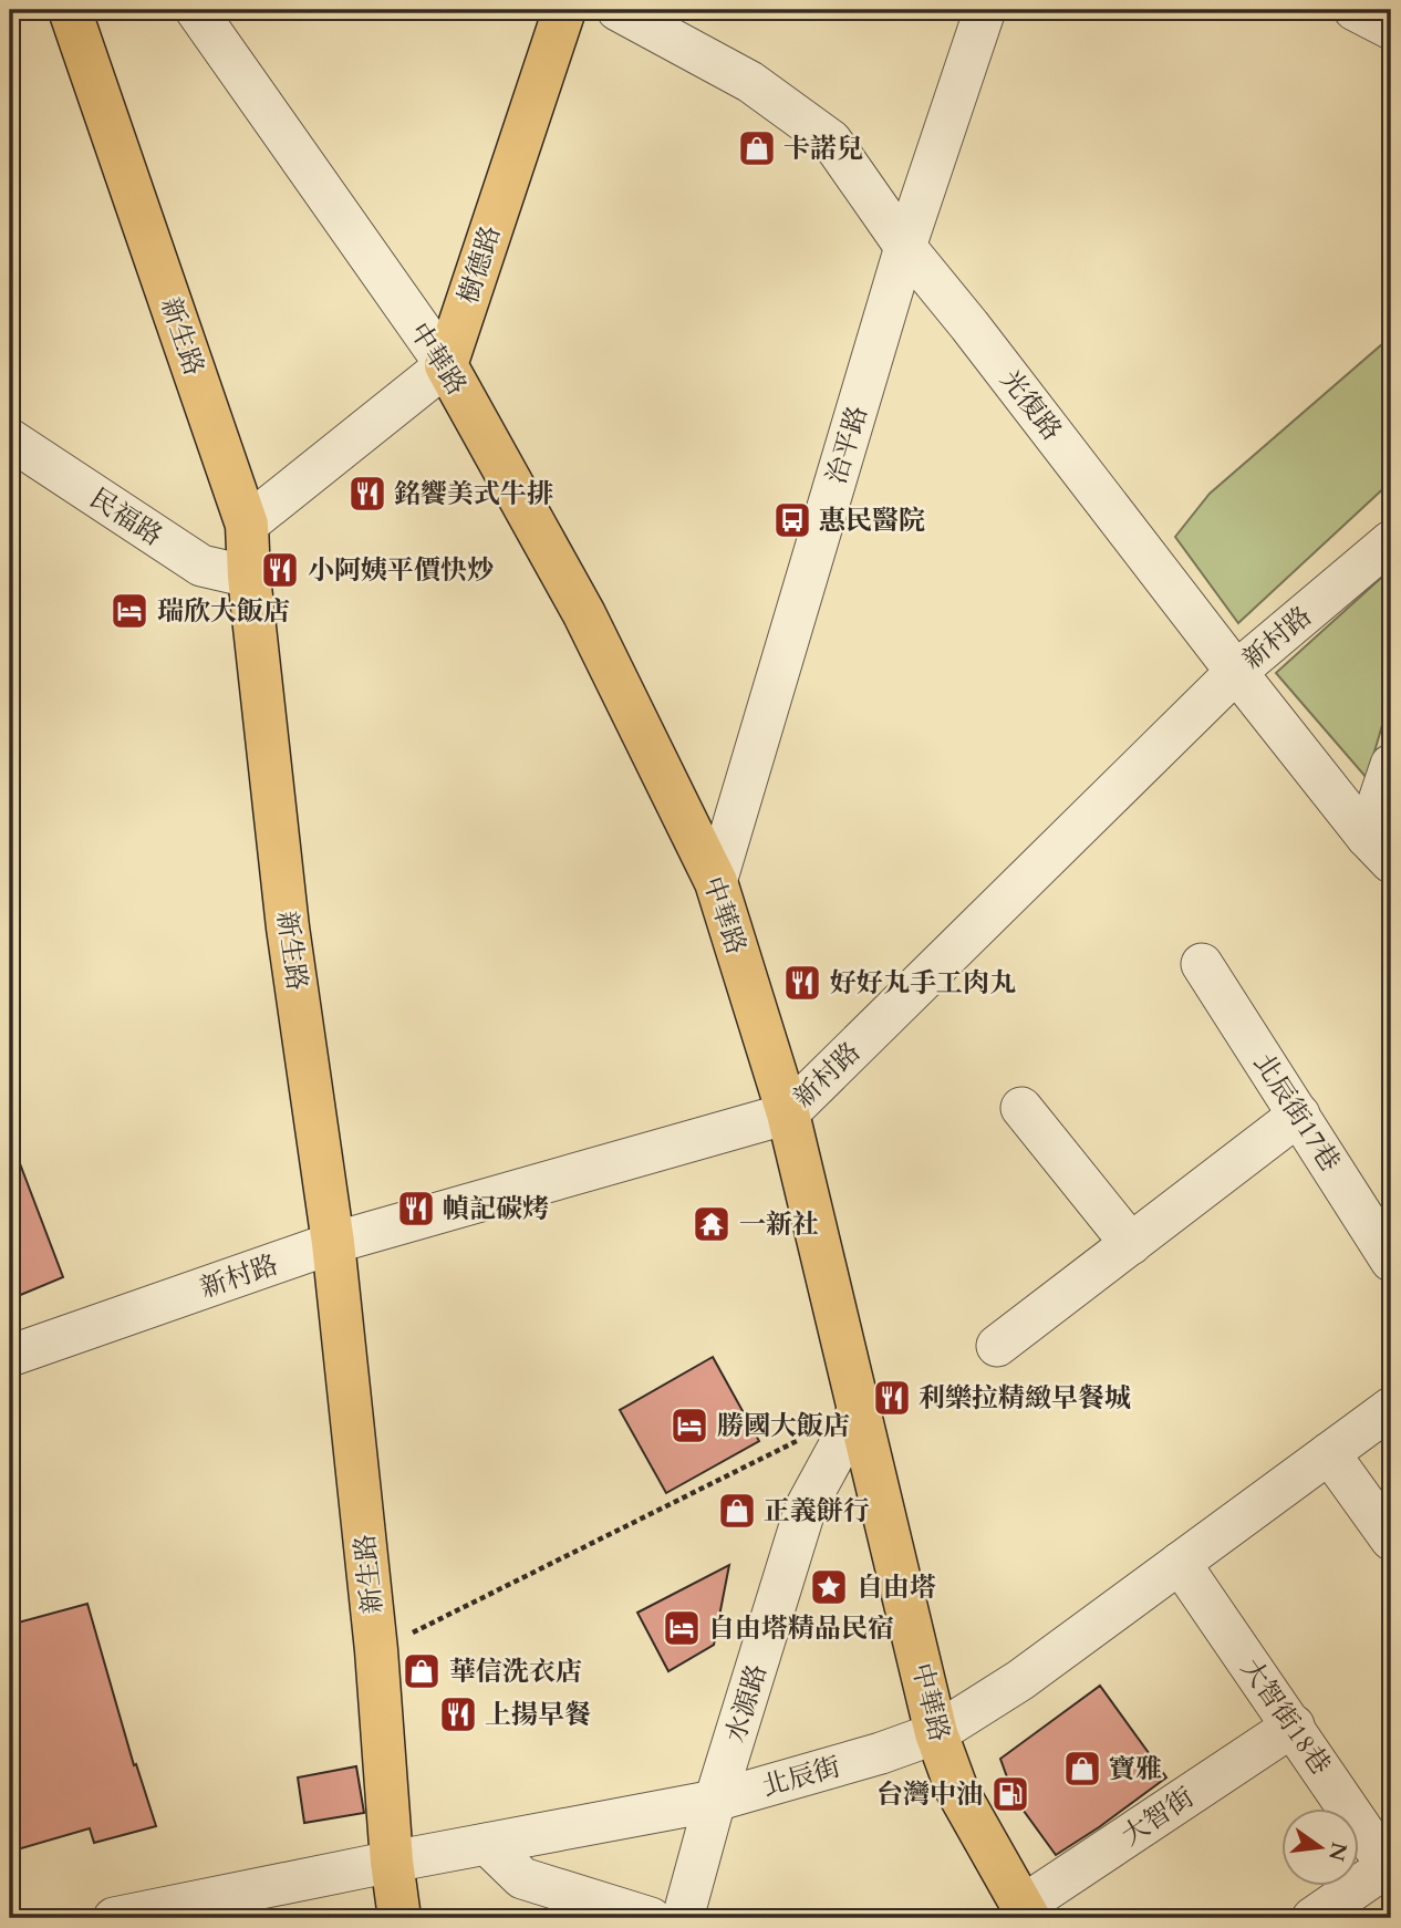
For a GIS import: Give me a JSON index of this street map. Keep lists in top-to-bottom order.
{
  "streets": {
    "main road": ["樹德路", "新生路", "中華路"],
    "street": [
      "光復路",
      "治平路",
      "民福路",
      "新村路",
      "北辰街17巷",
      "水源路",
      "大智街18巷",
      "北辰街",
      "大智街"
    ]
  },
  "crossings": [
    ["樹德路", "中華路"],
    ["新生路", "民福路"],
    ["新生路", "新村路"],
    ["新生路", "北辰街"],
    ["中華路", "治平路"],
    ["中華路", "新村路"],
    ["中華路", "水源路"],
    ["中華路", "北辰街"],
    ["中華路", "大智街"],
    ["光復路", "治平路"],
    ["光復路", "新村路"],
    ["水源路", "北辰街"],
    ["大智街18巷", "北辰街"],
    ["大智街18巷", "大智街"]
  ],
  "places": {
    "shop": [
      "卡諾兒",
      "正義餅行",
      "華信洗衣店",
      "寶雅"
    ],
    "restaurant": [
      "銘饗美式牛排",
      "小阿姨平價快炒",
      "好好丸手工肉丸",
      "幀記碳烤",
      "利樂拉精緻早餐城",
      "上揚早餐"
    ],
    "bus stop": ["惠民醫院"],
    "hotel": ["瑞欣大飯店", "勝國大飯店", "自由塔精品民宿"],
    "temple": ["一新社"],
    "place": ["自由塔"],
    "fuel station": ["台灣中油"]
  },
  "north": "right"
}
